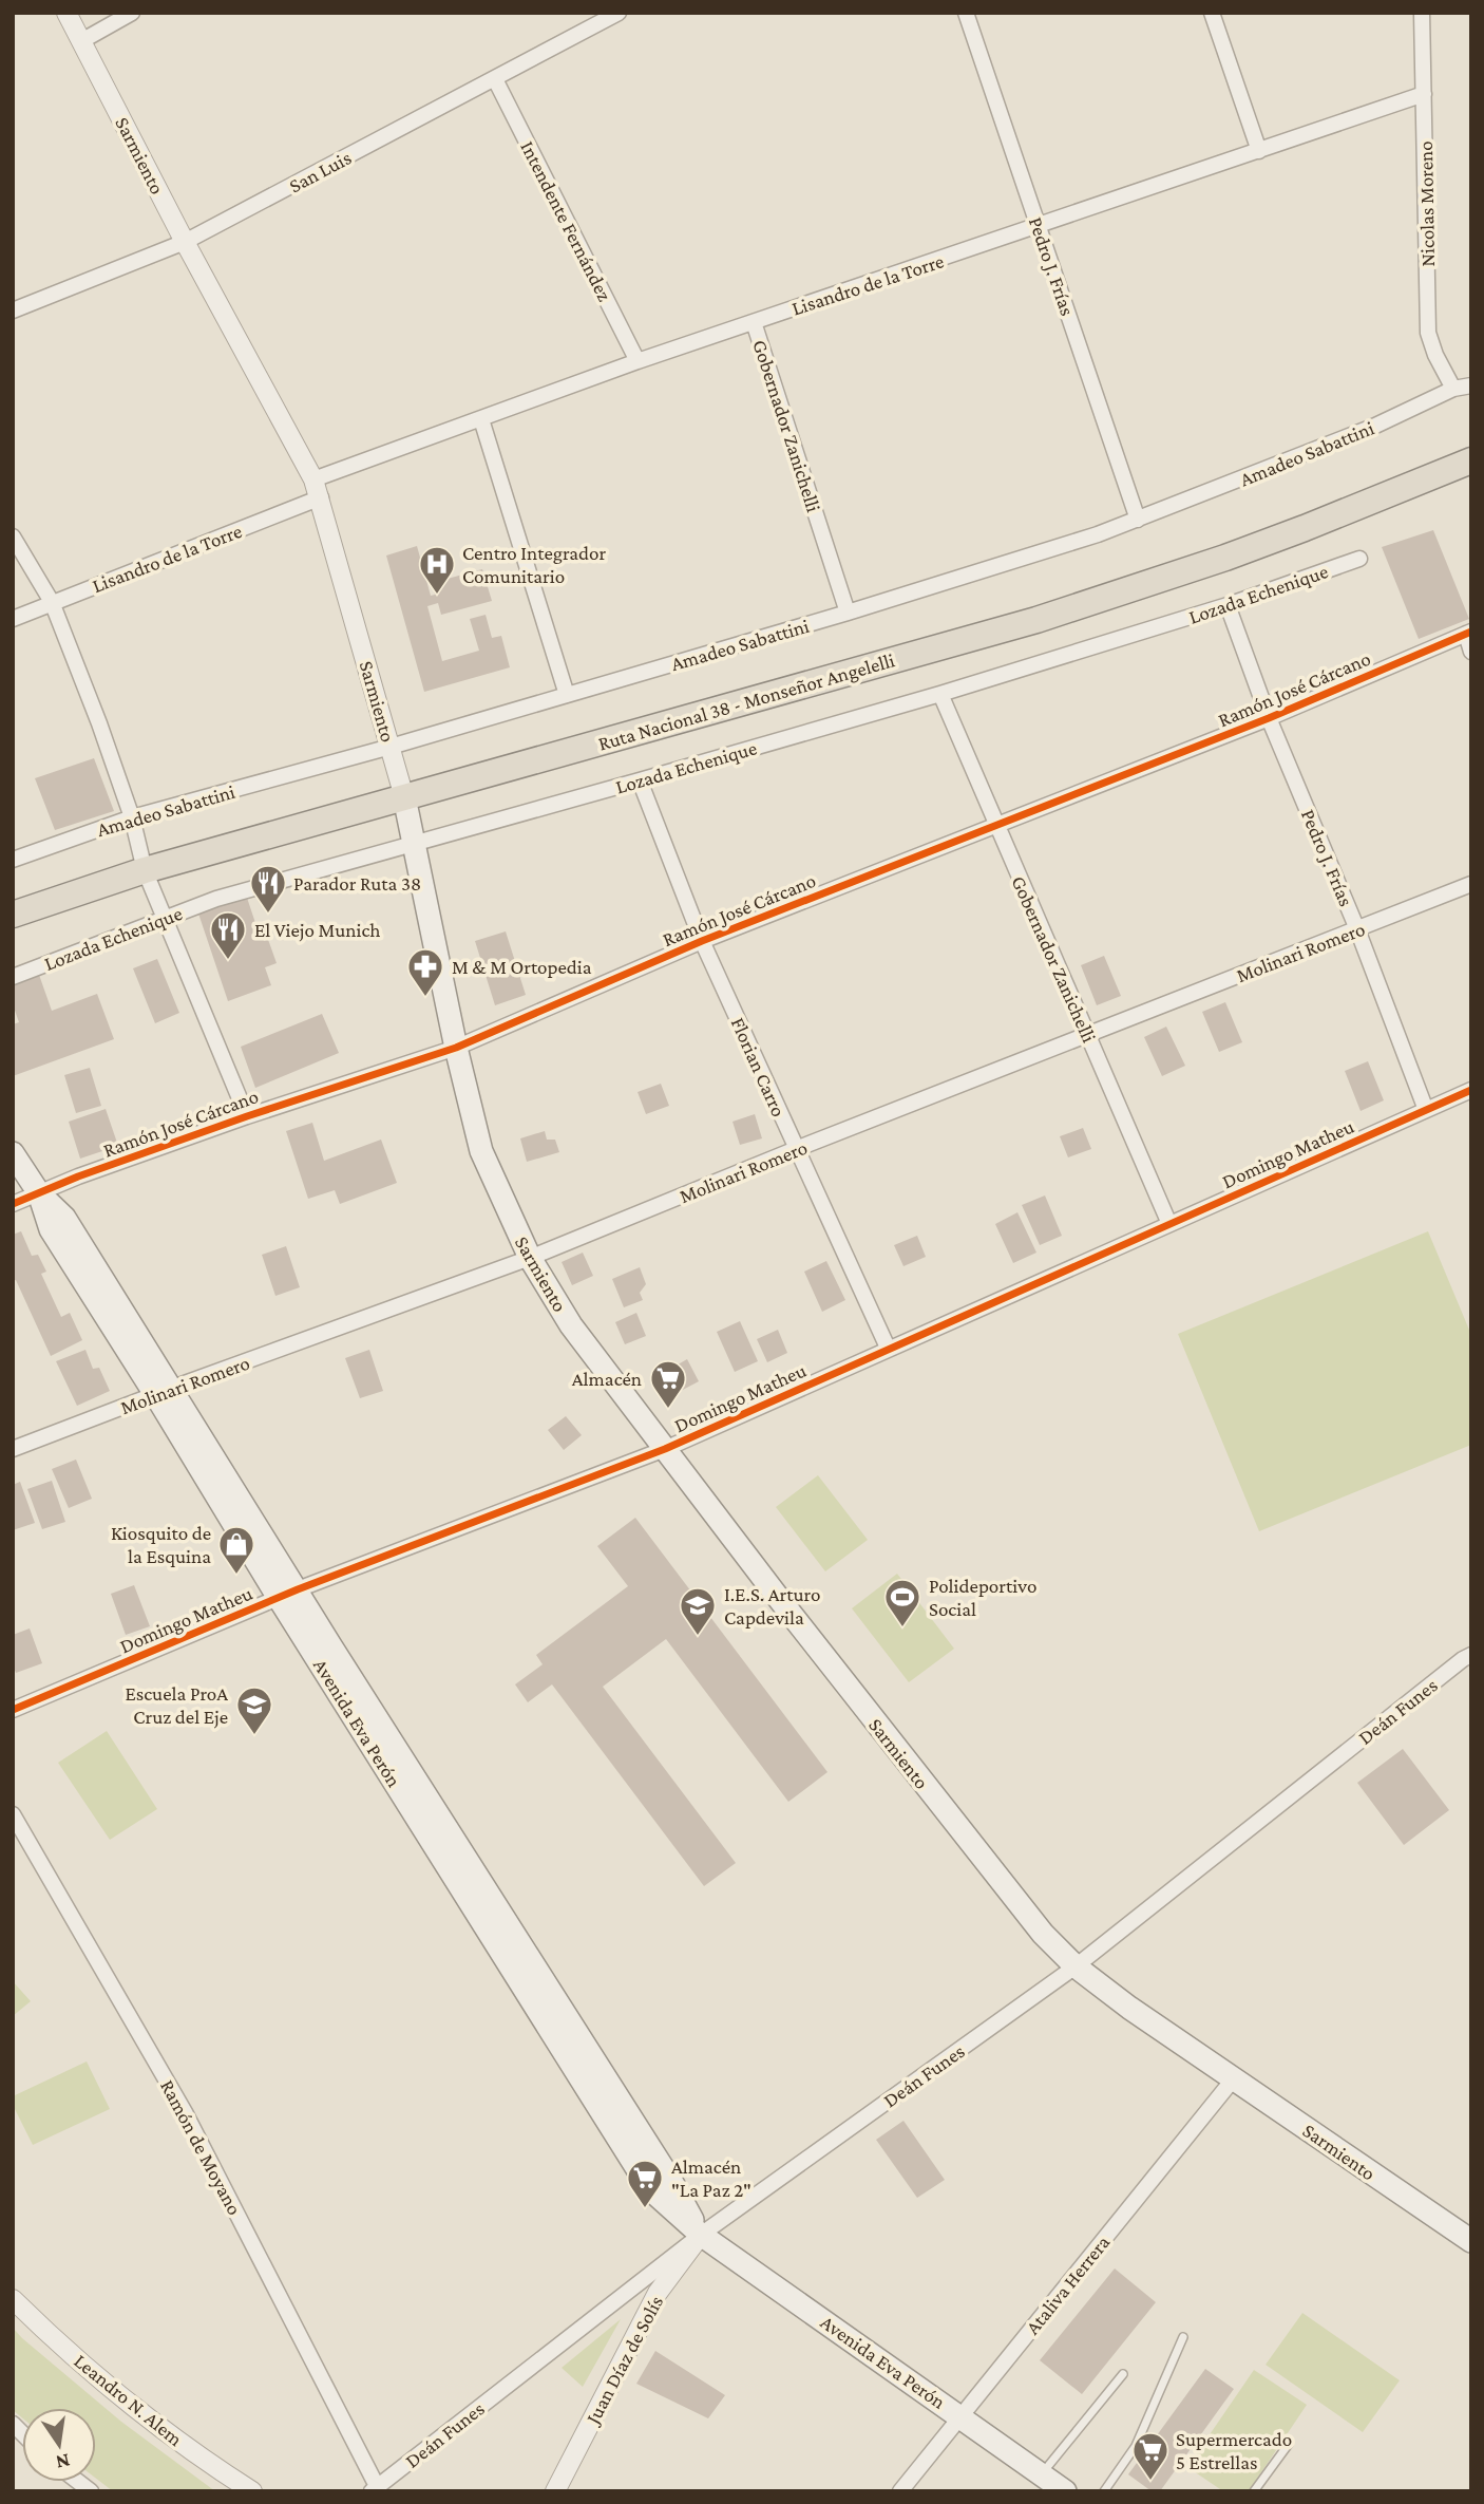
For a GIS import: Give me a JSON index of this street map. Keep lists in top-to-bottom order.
{
  "streets": {
    "highway": ["Ruta Nacional 38 - Monseñor Angelelli"],
    "main road": ["Sarmiento", "Avenida Eva Perón"],
    "street": [
      "San Luis",
      "Nicolas Moreno",
      "Intendente Fernández",
      "Pedro J. Frías",
      "Lisandro de la Torre",
      "Gobernador Zanichelli",
      "Amadeo Sabattini",
      "Lozada Echenique",
      "Ramón José Cárcano",
      "Molinari Romero",
      "Florian Carro",
      "Domingo Matheu",
      "Deán Funes",
      "Ramón de Moyano",
      "Ataliva Herrera",
      "Juan Díaz de Solís",
      "Leandro N. Alem"
    ]
  },
  "crossings": [
    ["Sarmiento", "San Luis"],
    ["Sarmiento", "Lisandro de la Torre"],
    ["Sarmiento", "Amadeo Sabattini"],
    ["Sarmiento", "Lozada Echenique"],
    ["Sarmiento", "Ramón José Cárcano"],
    ["Sarmiento", "Ruta Nacional 38 - Monseñor Angelelli"],
    ["Sarmiento", "Molinari Romero"],
    ["Sarmiento", "Domingo Matheu"],
    ["Sarmiento", "Deán Funes"],
    ["Sarmiento", "Ataliva Herrera"],
    ["San Luis", "Intendente Fernández"],
    ["Nicolas Moreno", "Lisandro de la Torre"],
    ["Nicolas Moreno", "Amadeo Sabattini"],
    ["Intendente Fernández", "Lisandro de la Torre"],
    ["Pedro J. Frías", "Lisandro de la Torre"],
    ["Pedro J. Frías", "Amadeo Sabattini"],
    ["Pedro J. Frías", "Lozada Echenique"],
    ["Pedro J. Frías", "Ramón José Cárcano"],
    ["Pedro J. Frías", "Molinari Romero"],
    ["Pedro J. Frías", "Domingo Matheu"],
    ["Lisandro de la Torre", "Gobernador Zanichelli"],
    ["Gobernador Zanichelli", "Amadeo Sabattini"],
    ["Gobernador Zanichelli", "Lozada Echenique"],
    ["Gobernador Zanichelli", "Ramón José Cárcano"],
    ["Gobernador Zanichelli", "Molinari Romero"],
    ["Gobernador Zanichelli", "Domingo Matheu"],
    ["Lozada Echenique", "Florian Carro"],
    ["Ramón José Cárcano", "Florian Carro"],
    ["Ramón José Cárcano", "Avenida Eva Perón"],
    ["Molinari Romero", "Florian Carro"],
    ["Molinari Romero", "Avenida Eva Perón"],
    ["Florian Carro", "Domingo Matheu"],
    ["Domingo Matheu", "Avenida Eva Perón"],
    ["Deán Funes", "Avenida Eva Perón"],
    ["Deán Funes", "Ramón de Moyano"],
    ["Deán Funes", "Juan Díaz de Solís"],
    ["Avenida Eva Perón", "Ataliva Herrera"],
    ["Avenida Eva Perón", "Juan Díaz de Solís"]
  ],
  "places": {
    "hospital": ["Centro Integrador Comunitario"],
    "restaurant": ["Parador Ruta 38", "El Viejo Munich"],
    "pharmacy": ["M & M Ortopedia"],
    "supermarket": ["Almacén", "Almacén \"La Paz 2\"", "Supermercado 5 Estrellas"],
    "shop": ["Kiosquito de la Esquina"],
    "sports": ["Polideportivo Social"],
    "school or university": ["I.E.S. Arturo Capdevila", "Escuela ProA Cruz del Eje"]
  },
  "north": "bottom"
}
